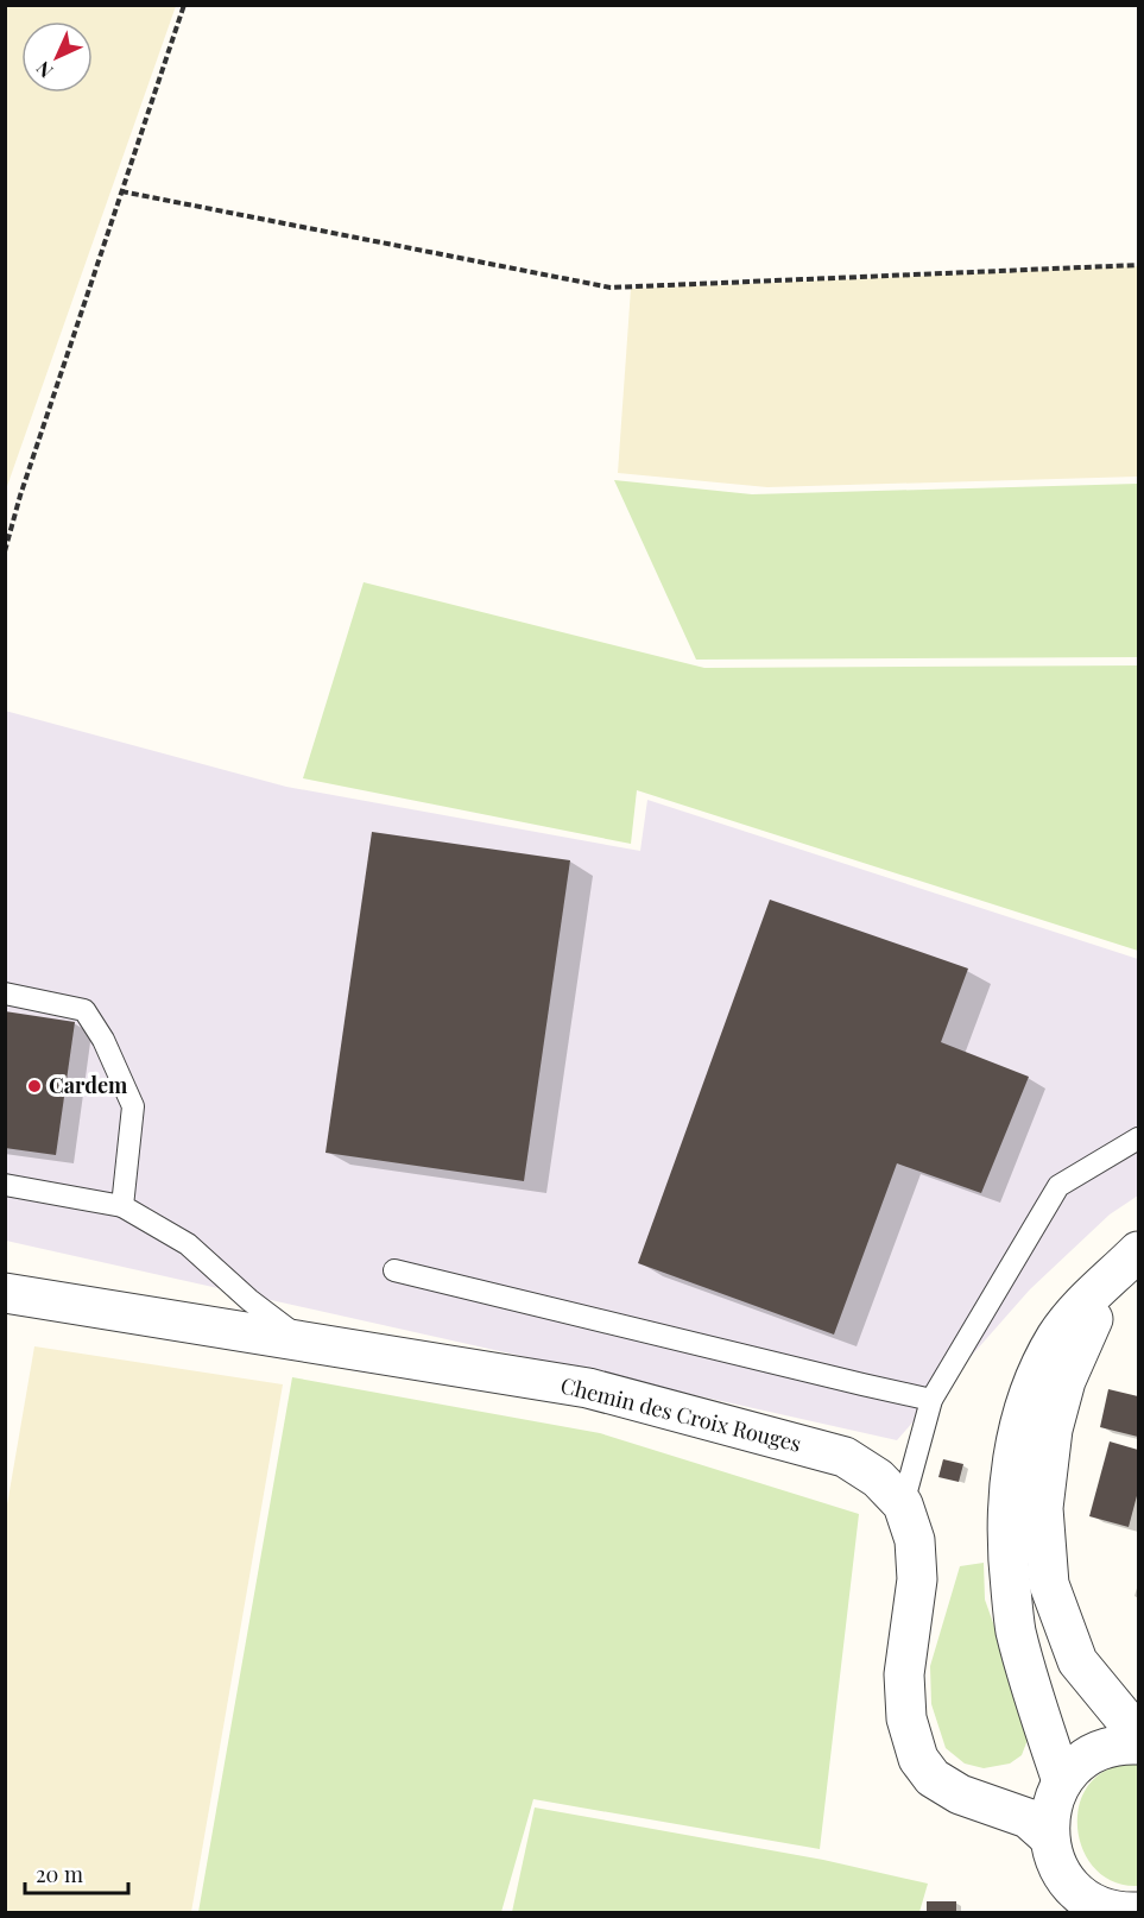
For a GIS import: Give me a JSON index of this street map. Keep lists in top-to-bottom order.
{
  "streets": {
    "street": ["Chemin des Croix Rouges"]
  },
  "places": ["Cardem"],
  "scale_bar": "20 m",
  "north": "bottom left"
}
